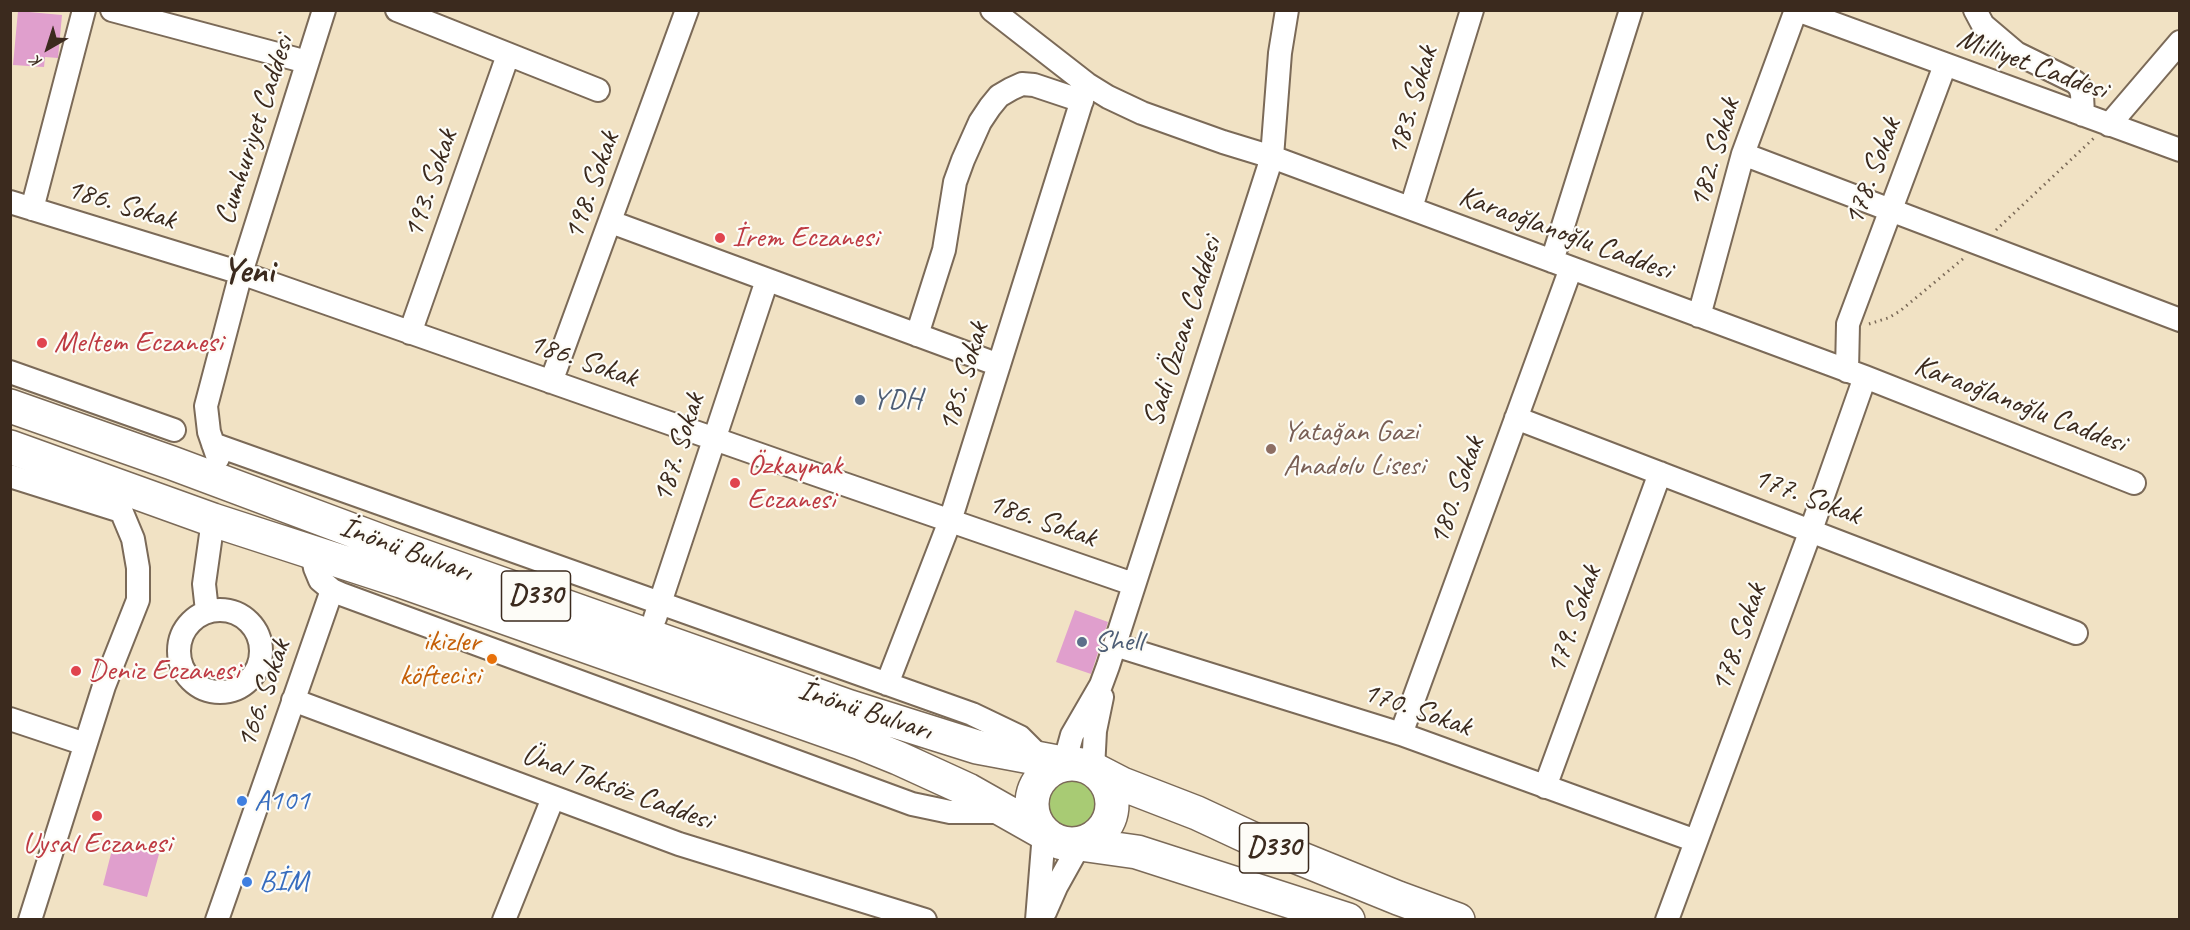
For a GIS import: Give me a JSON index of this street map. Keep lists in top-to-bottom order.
{
  "streets": {
    "highway": ["İnönü Bulvarı", "D330"],
    "street": [
      "Milliyet Caddesi",
      "183. Sokak",
      "Cumhuriyet Caddesi",
      "182. Sokak",
      "178. Sokak",
      "193. Sokak",
      "198. Sokak",
      "186. Sokak",
      "Karaoğlanoğlu Caddesi",
      "Sadi Özcan Caddesi",
      "185. Sokak",
      "187. Sokak",
      "180. Sokak",
      "177. Sokak",
      "179. Sokak",
      "166. Sokak",
      "170. Sokak",
      "Ünal Toksöz Caddesi"
    ]
  },
  "crossings": [
    ["Milliyet Caddesi", "182. Sokak"],
    ["Milliyet Caddesi", "178. Sokak"],
    ["183. Sokak", "Karaoğlanoğlu Caddesi"],
    ["Cumhuriyet Caddesi", "186. Sokak"],
    ["Cumhuriyet Caddesi", "İnönü Bulvarı"],
    ["182. Sokak", "Karaoğlanoğlu Caddesi"],
    ["178. Sokak", "Karaoğlanoğlu Caddesi"],
    ["178. Sokak", "177. Sokak"],
    ["178. Sokak", "170. Sokak"],
    ["193. Sokak", "186. Sokak"],
    ["198. Sokak", "186. Sokak"],
    ["186. Sokak", "Sadi Özcan Caddesi"],
    ["186. Sokak", "185. Sokak"],
    ["186. Sokak", "187. Sokak"],
    ["Karaoğlanoğlu Caddesi", "Sadi Özcan Caddesi"],
    ["Karaoğlanoğlu Caddesi", "185. Sokak"],
    ["Karaoğlanoğlu Caddesi", "180. Sokak"],
    ["Sadi Özcan Caddesi", "İnönü Bulvarı"],
    ["Sadi Özcan Caddesi", "D330"],
    ["Sadi Özcan Caddesi", "170. Sokak"],
    ["185. Sokak", "İnönü Bulvarı"],
    ["187. Sokak", "İnönü Bulvarı"],
    ["180. Sokak", "177. Sokak"],
    ["180. Sokak", "170. Sokak"],
    ["177. Sokak", "179. Sokak"],
    ["İnönü Bulvarı", "D330"],
    ["İnönü Bulvarı", "166. Sokak"],
    ["179. Sokak", "170. Sokak"],
    ["166. Sokak", "Ünal Toksöz Caddesi"]
  ],
  "districts": ["Yeni"],
  "places": [
    "İrem Eczanesi",
    "Meltem Eczanesi",
    "YDH",
    "Yatağan Gazi Anadolu Lisesi",
    "Özkaynak Eczanesi",
    "Shell",
    "ikizler köftecisi",
    "Deniz Eczanesi",
    "A101",
    "Uysal Eczanesi",
    "BİM"
  ],
  "north": "bottom left"
}
